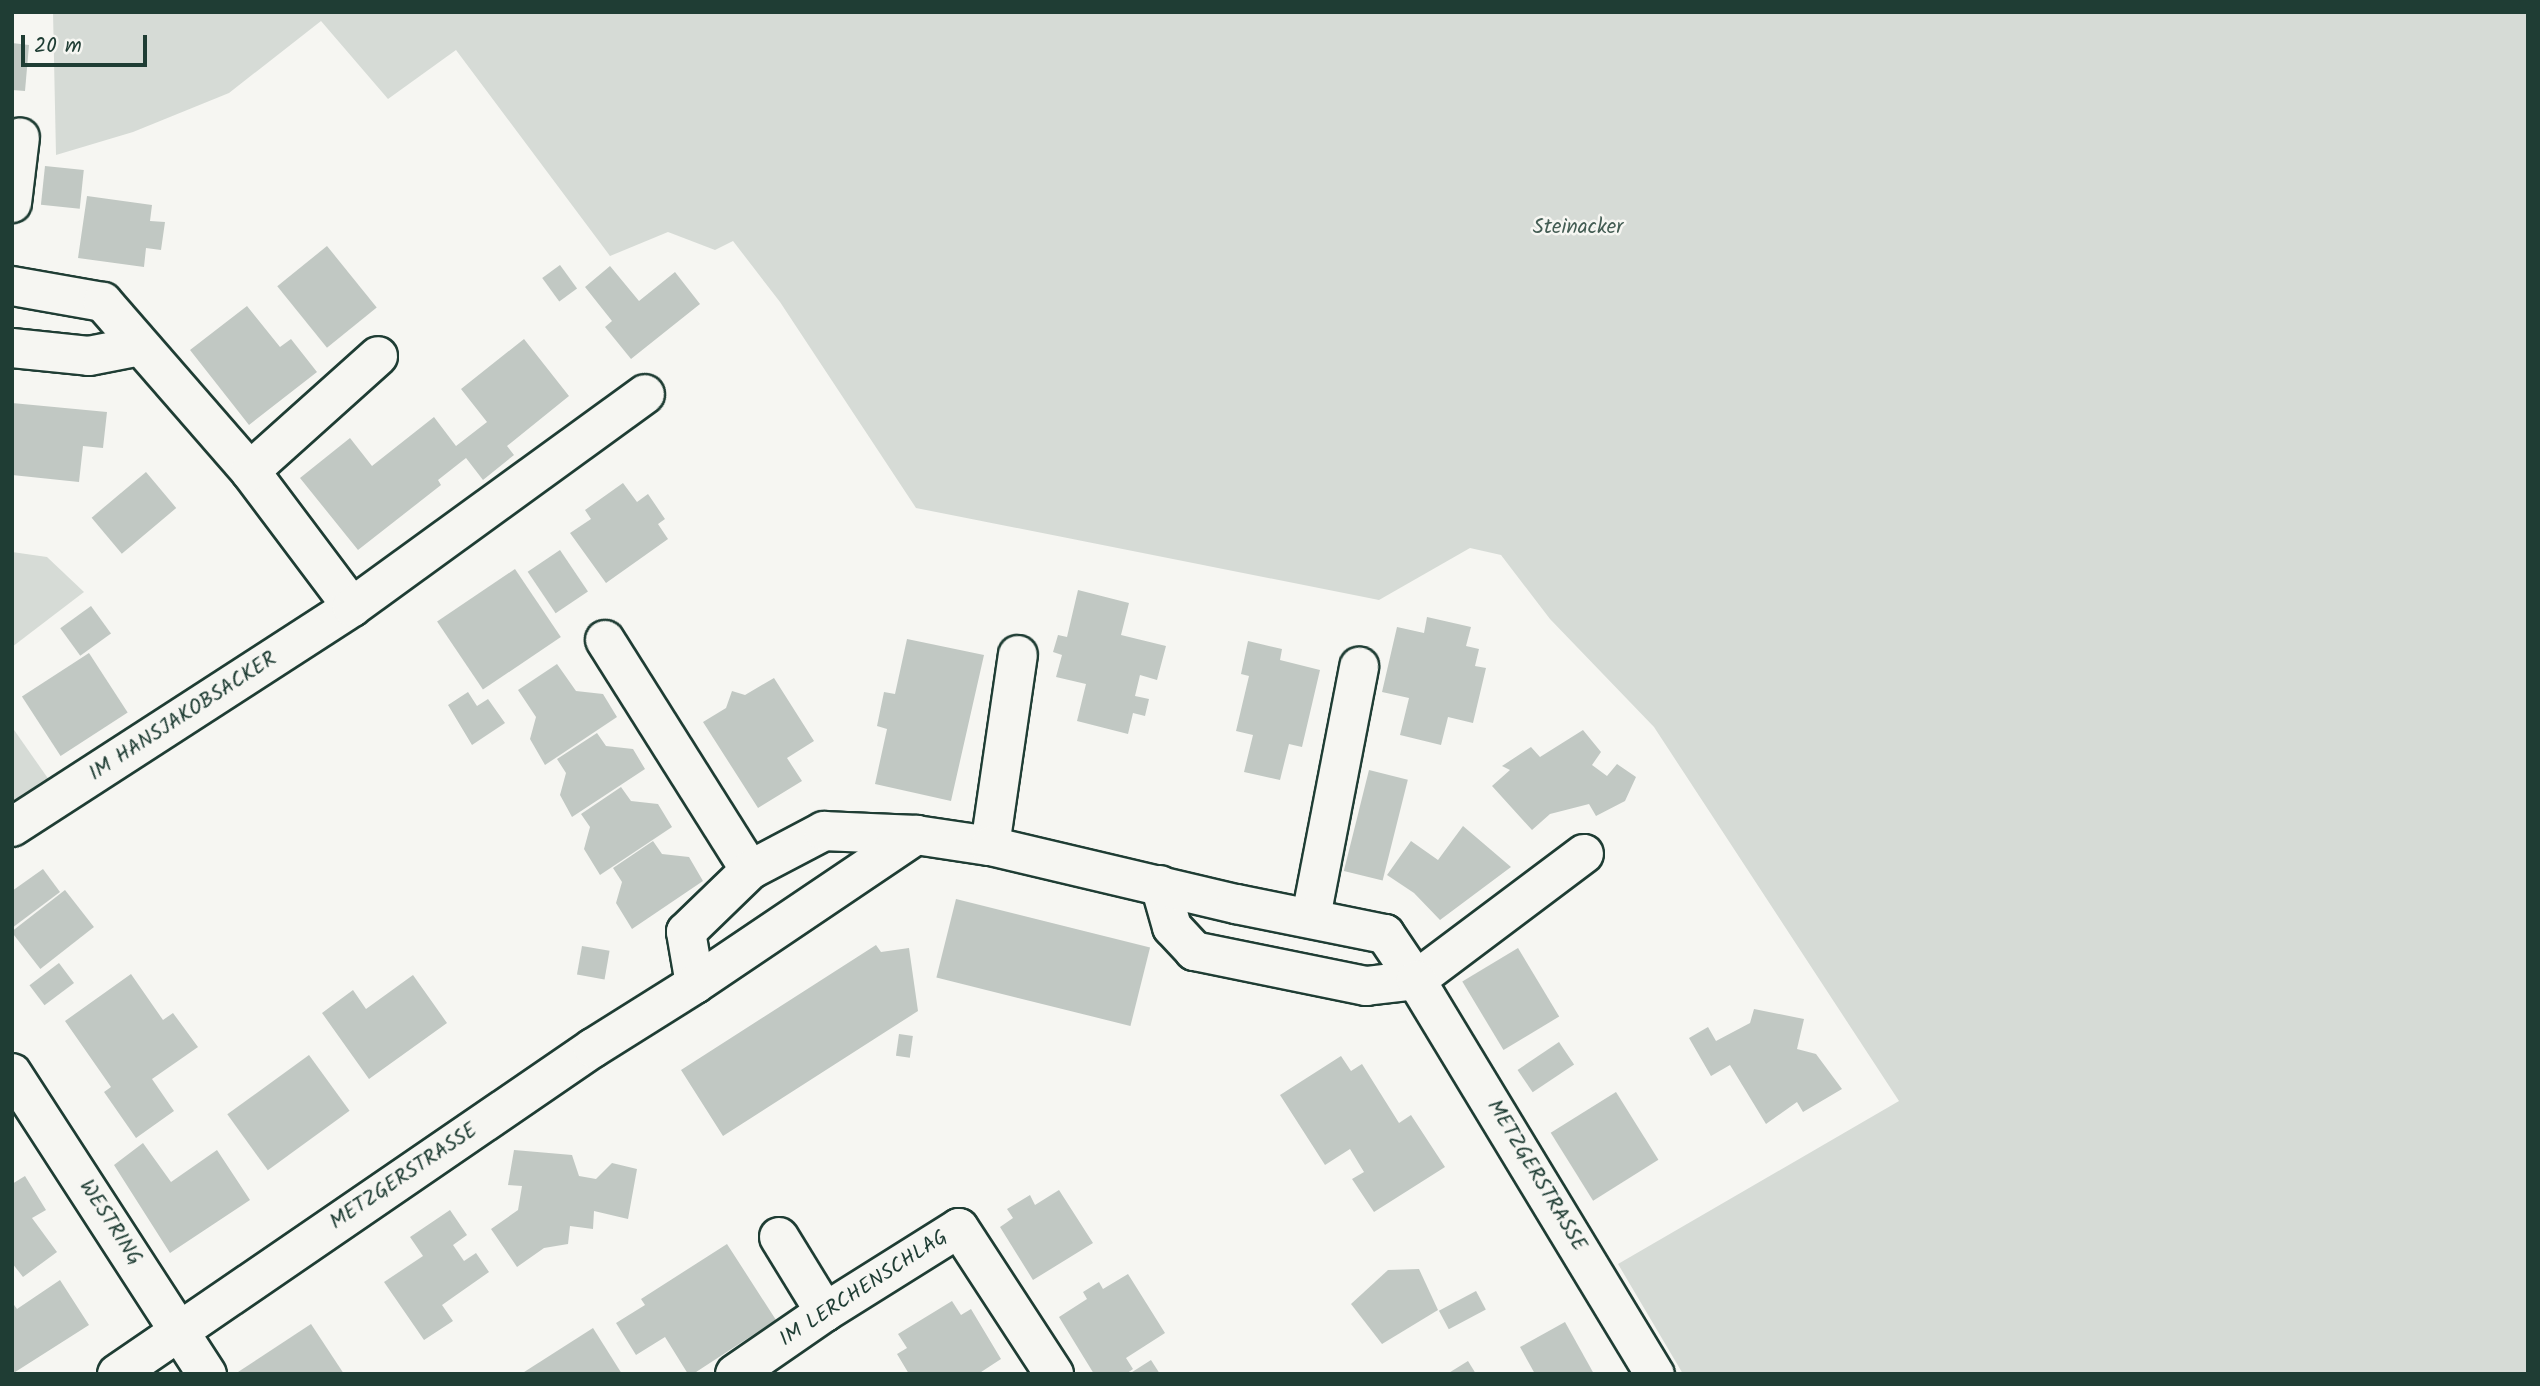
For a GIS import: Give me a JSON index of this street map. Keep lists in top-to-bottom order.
{
  "streets": {
    "street": [
      "IM HANSJAKOBSACKER",
      "METZGERSTRASSE",
      "WESTRING",
      "IM LERCHENSCHLAG"
    ]
  },
  "crossings": [
    ["METZGERSTRASSE", "WESTRING"]
  ],
  "parks": ["Steinacker"],
  "scale_bar": "20 m"
}
